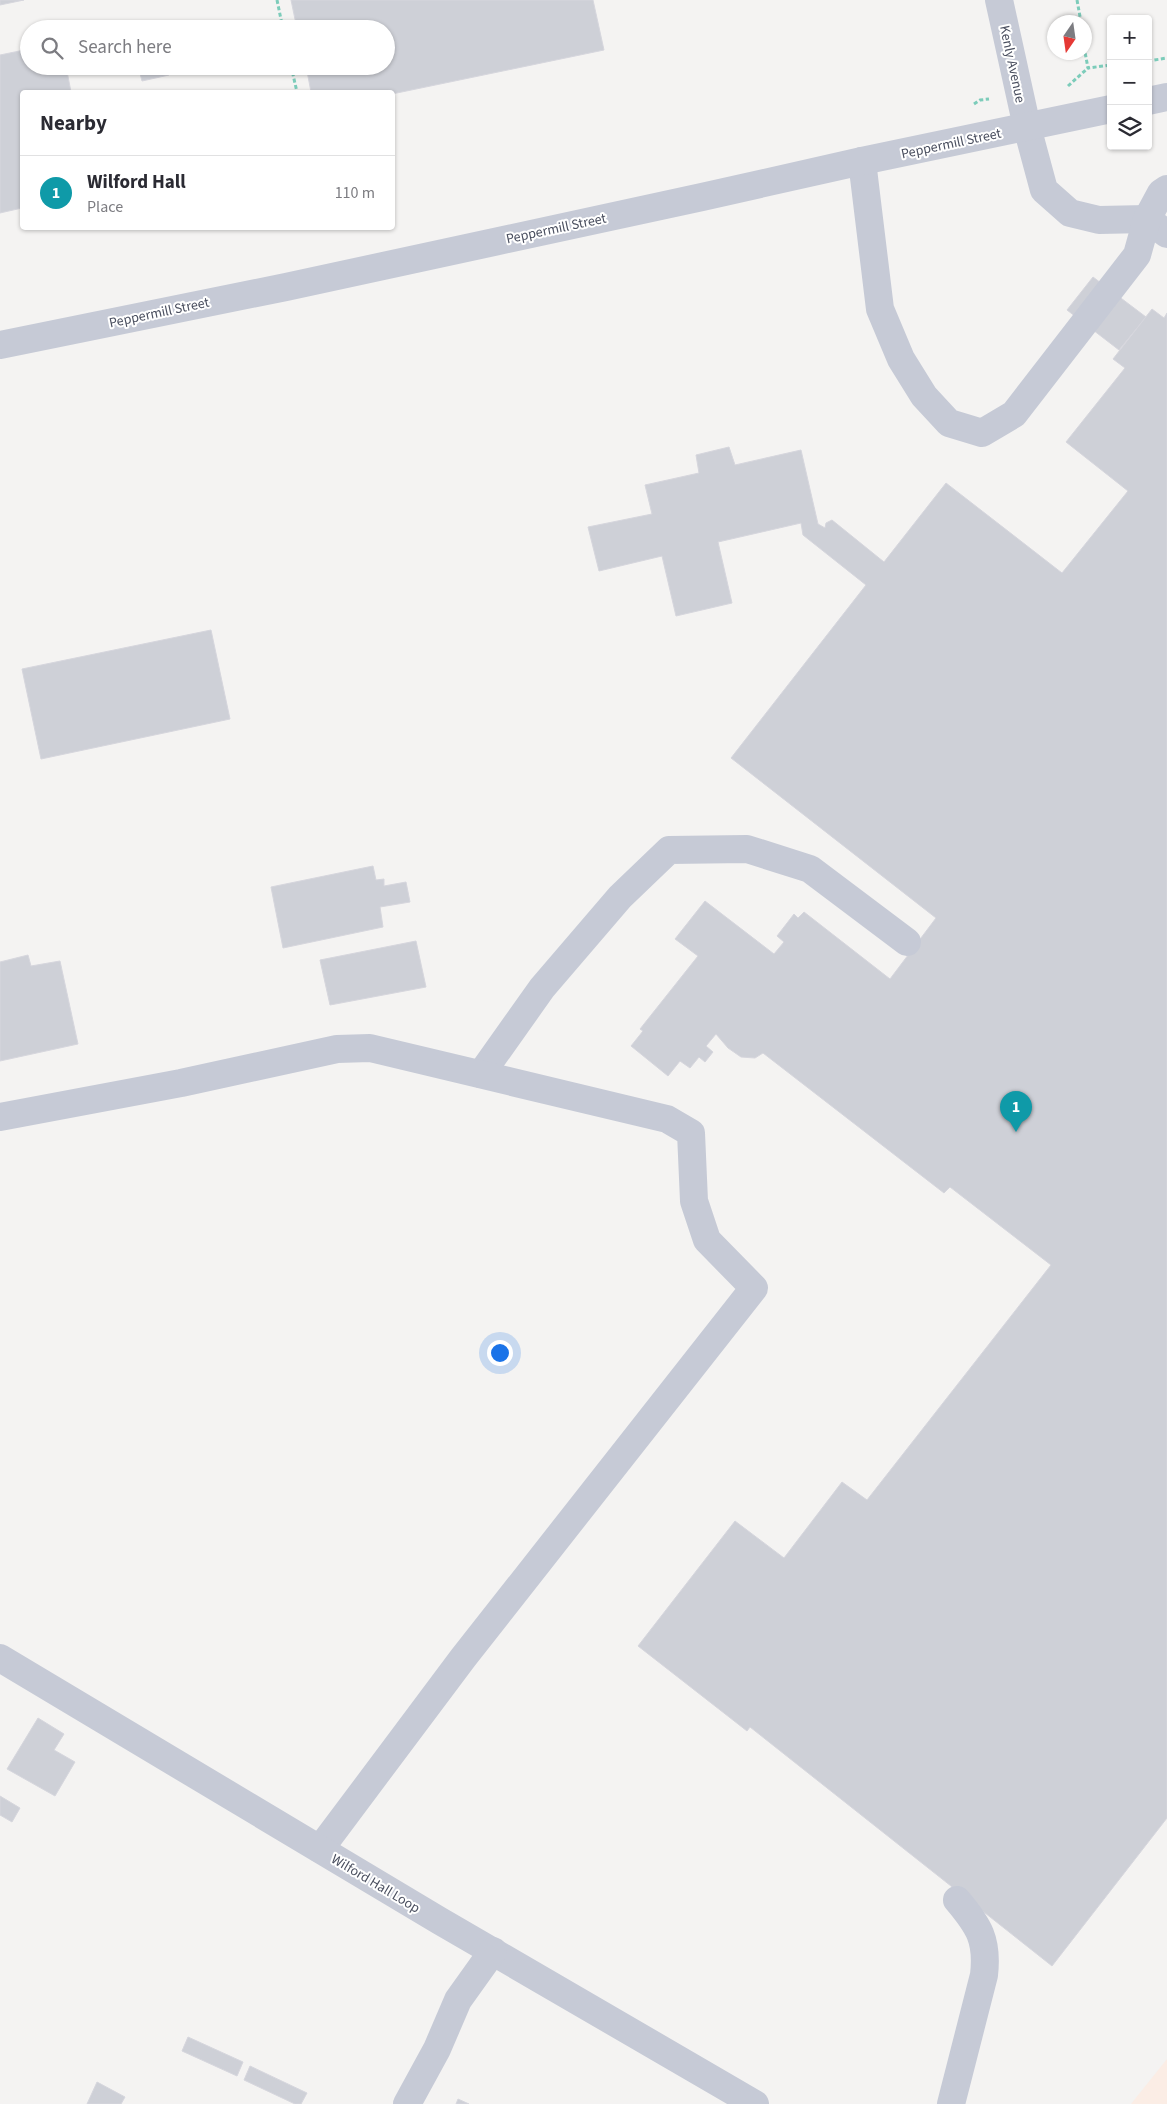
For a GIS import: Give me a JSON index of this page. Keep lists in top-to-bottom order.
{
  "streets": {
    "street": ["Kenly Avenue", "Peppermill Street", "Wilford Hall Loop"]
  },
  "crossings": [
    ["Kenly Avenue", "Peppermill Street"]
  ],
  "north": "bottom",
  "page": {
    "map_buttons": ["+", "−"],
    "search": "Search here",
    "heading": "Nearby",
    "list": [
      {
        "mark": "1",
        "name": "Wilford Hall",
        "note": "Place",
        "value": "110 m"
      }
    ],
    "pins": "1"
  }
}
